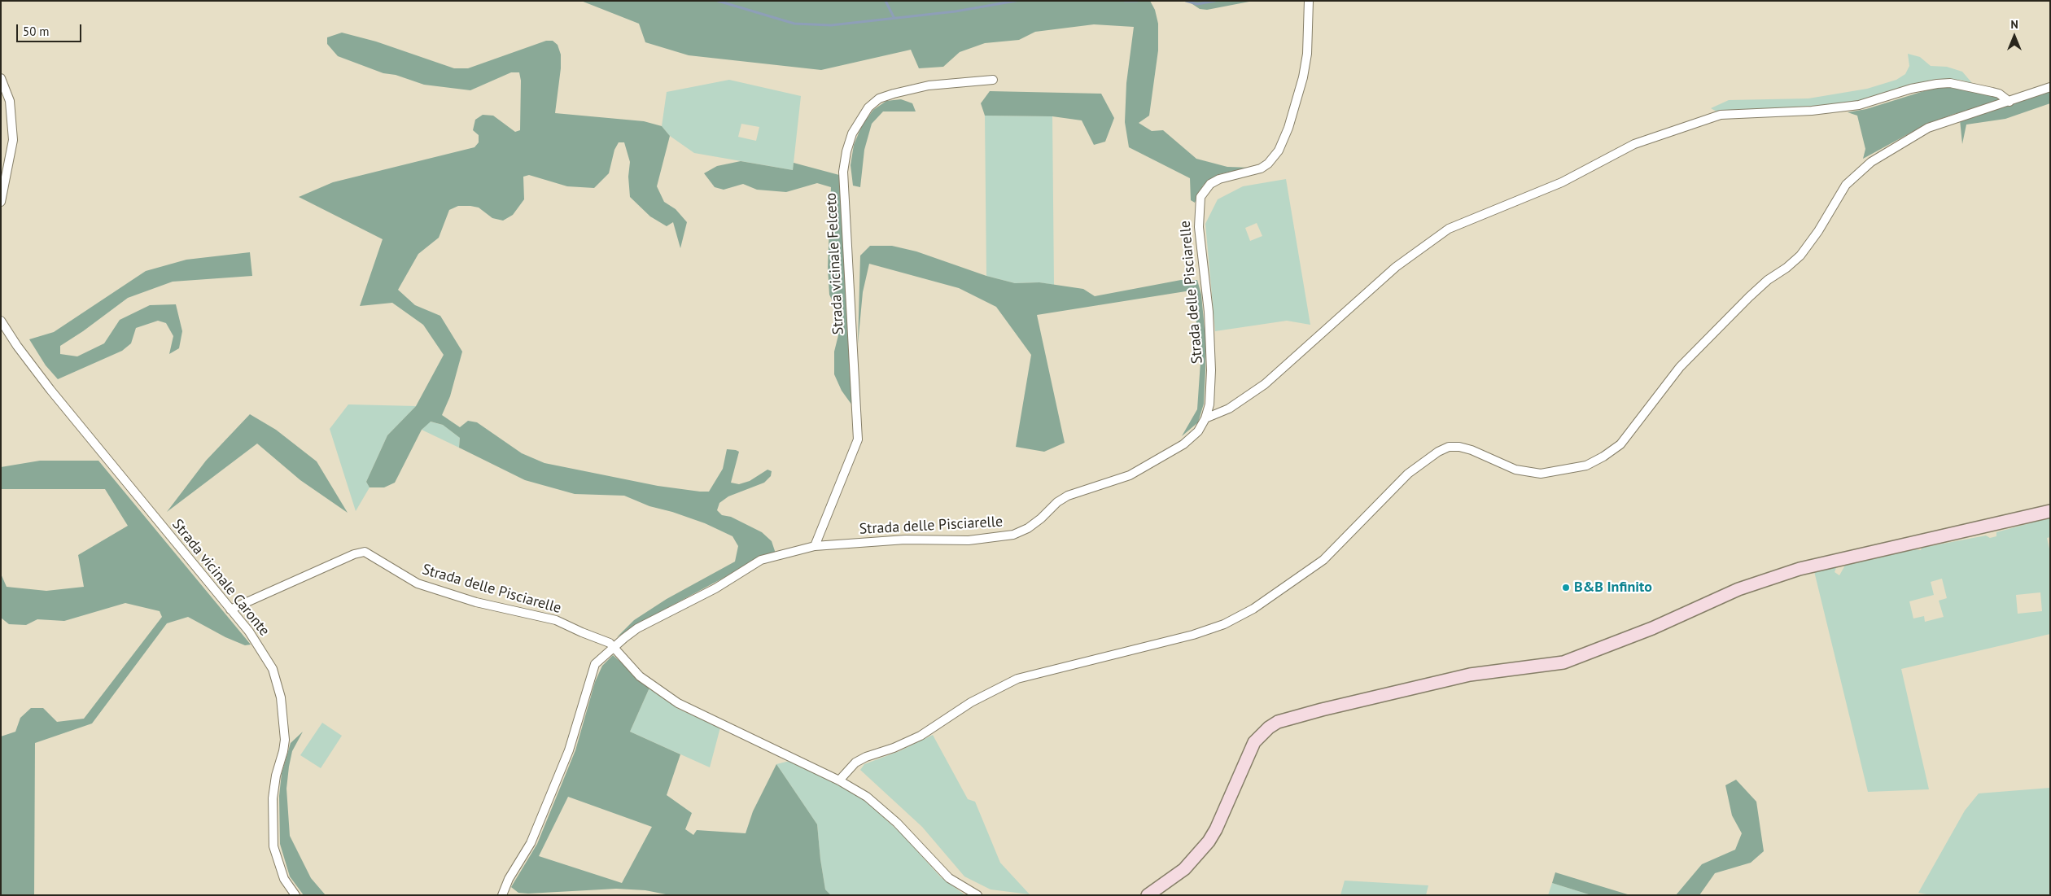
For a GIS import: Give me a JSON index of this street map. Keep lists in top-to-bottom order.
{
  "streets": {
    "street": ["Strada vicinale Felceto", "Strada delle Pisciarelle", "Strada vicinale Caronte"]
  },
  "crossings": [
    ["Strada vicinale Felceto", "Strada delle Pisciarelle"],
    ["Strada delle Pisciarelle", "Strada vicinale Caronte"]
  ],
  "places": ["B&B Infinito"],
  "scale_bar": "50 m",
  "north": "top"
}
